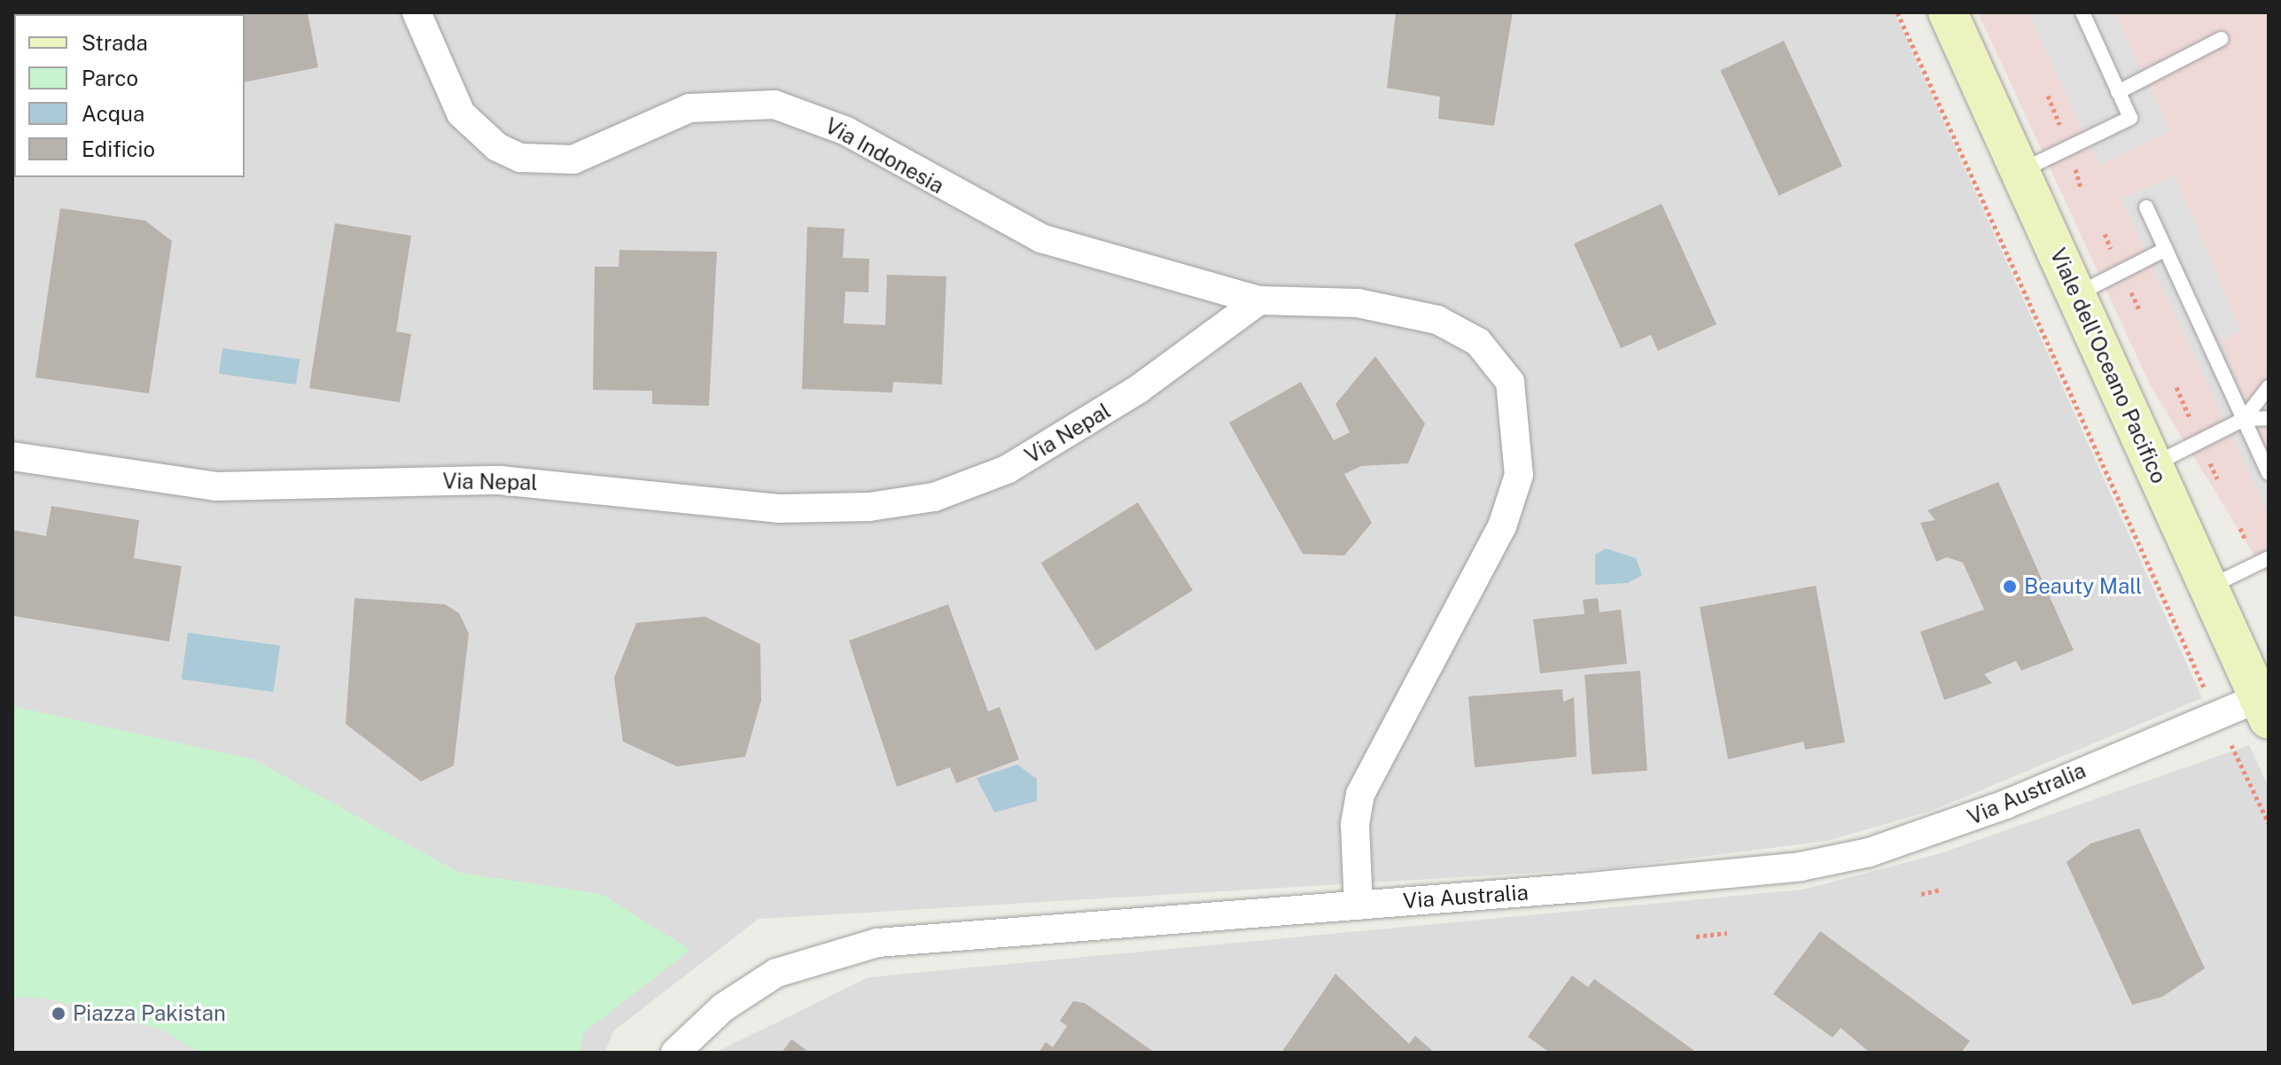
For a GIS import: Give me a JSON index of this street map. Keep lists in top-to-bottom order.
{
  "streets": {
    "main road": ["Viale dell'Oceano Pacifico"],
    "street": ["Via Indonesia", "Via Nepal", "Via Australia"]
  },
  "crossings": [
    ["Via Indonesia", "Via Nepal"],
    ["Viale dell'Oceano Pacifico", "Via Australia"]
  ],
  "places": ["Beauty Mall", "Piazza Pakistan"],
  "legend": [
    "Strada",
    "Parco",
    "Acqua",
    "Edificio"
  ]
}
